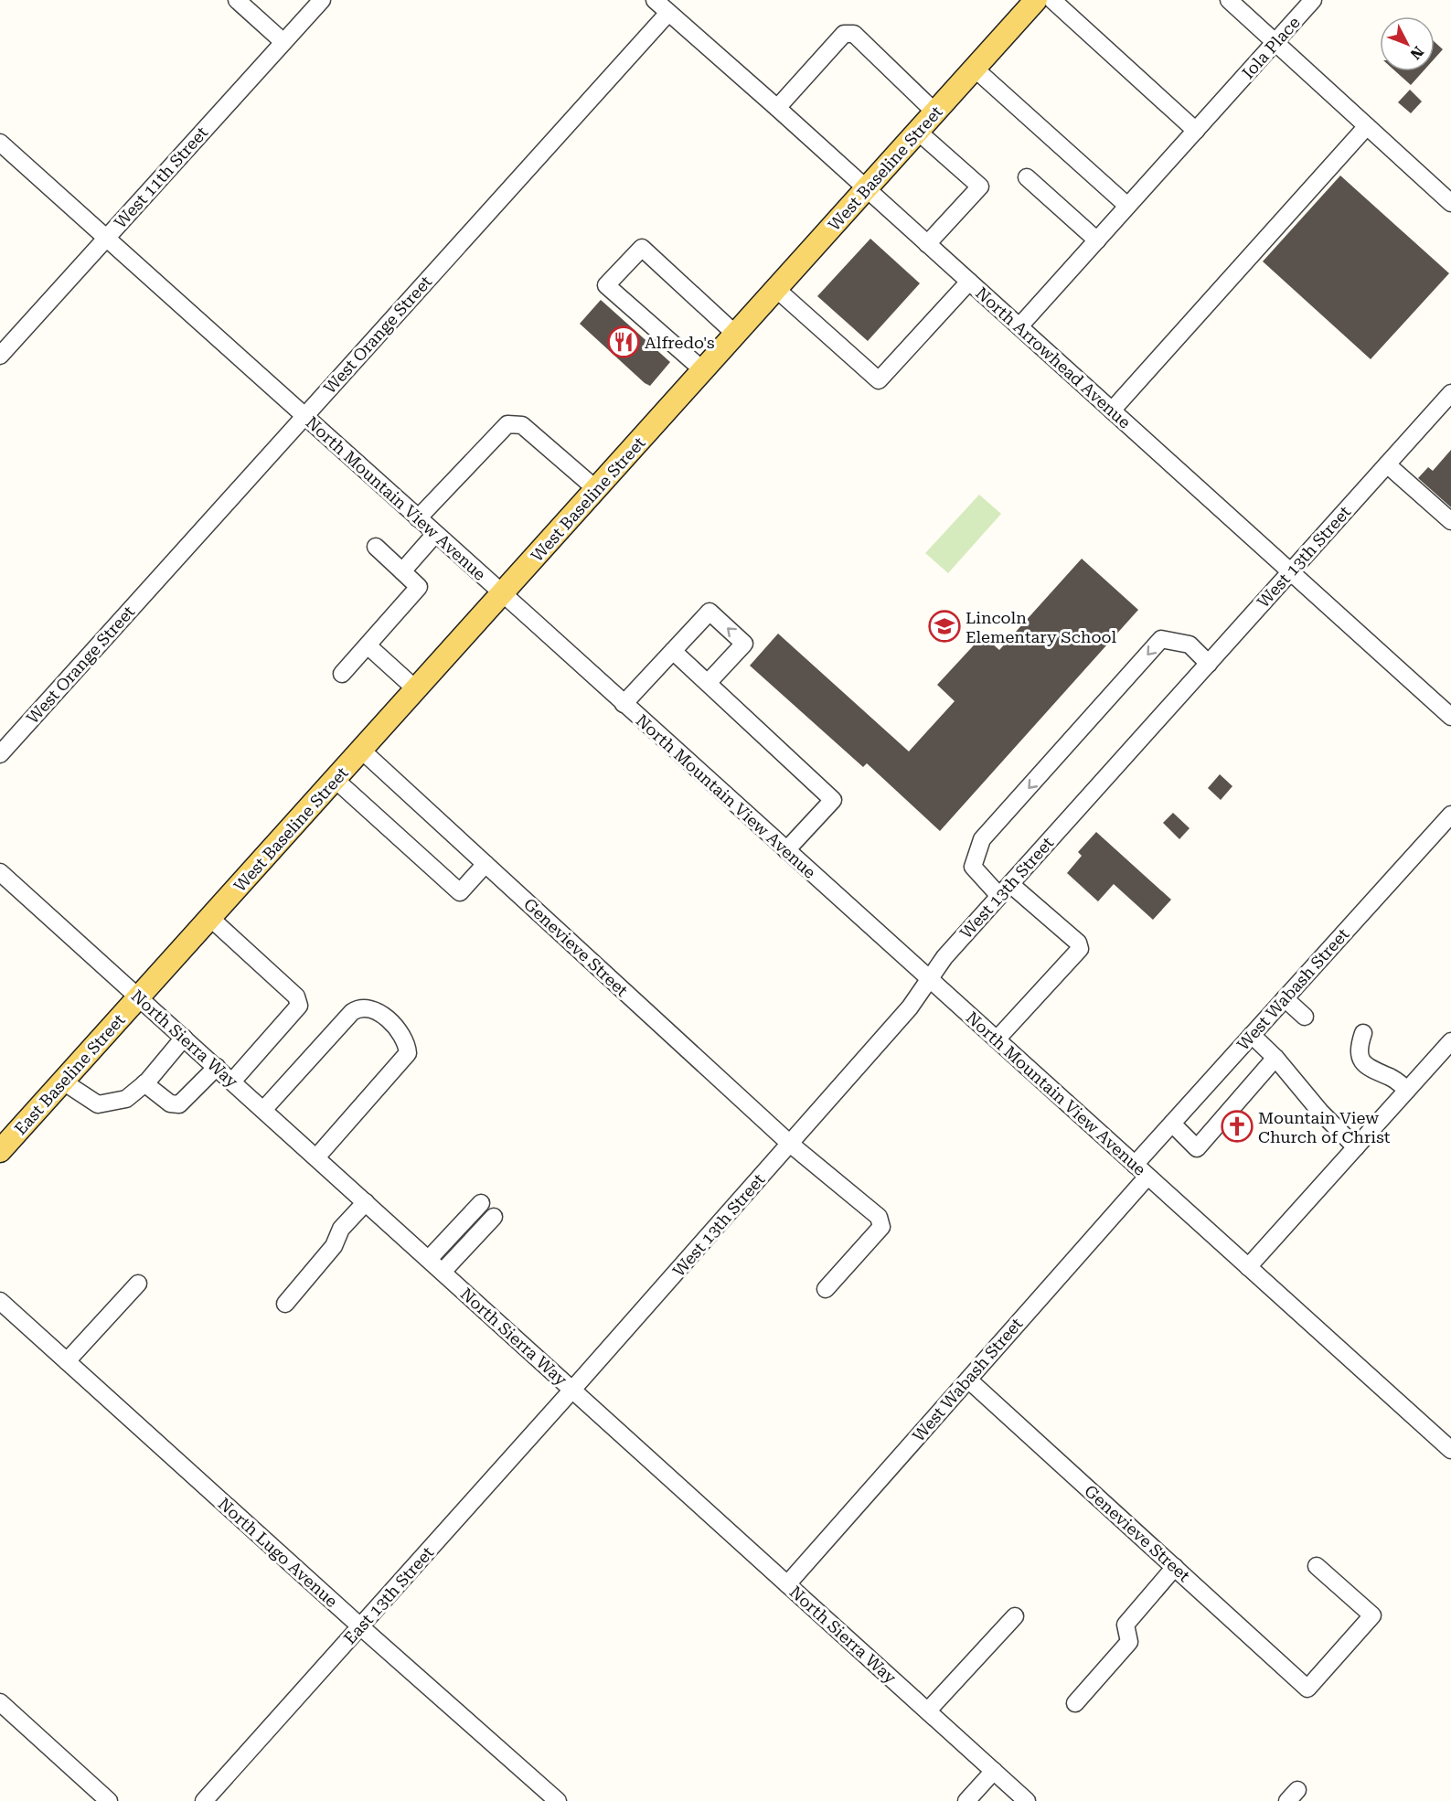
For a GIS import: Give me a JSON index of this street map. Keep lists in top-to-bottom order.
{
  "streets": {
    "main road": ["West Baseline Street", "East Baseline Street"],
    "street": [
      "Iola Place",
      "West 11th Street",
      "West Orange Street",
      "North Arrowhead Avenue",
      "North Mountain View Avenue",
      "West 13th Street",
      "Genevieve Street",
      "West Wabash Street",
      "North Sierra Way",
      "North Lugo Avenue",
      "East 13th Street"
    ]
  },
  "crossings": [
    ["Iola Place", "North Arrowhead Avenue"],
    ["West Baseline Street", "North Arrowhead Avenue"],
    ["West Baseline Street", "North Mountain View Avenue"],
    ["West Baseline Street", "Genevieve Street"],
    ["West Baseline Street", "North Sierra Way"],
    ["West Baseline Street", "East Baseline Street"],
    ["West 11th Street", "North Mountain View Avenue"],
    ["West Orange Street", "North Arrowhead Avenue"],
    ["West Orange Street", "North Mountain View Avenue"],
    ["North Arrowhead Avenue", "West 13th Street"],
    ["North Mountain View Avenue", "West 13th Street"],
    ["North Mountain View Avenue", "West Wabash Street"],
    ["West 13th Street", "Genevieve Street"],
    ["West 13th Street", "North Sierra Way"],
    ["West 13th Street", "East 13th Street"],
    ["Genevieve Street", "West Wabash Street"],
    ["West Wabash Street", "North Sierra Way"],
    ["North Sierra Way", "East Baseline Street"],
    ["North Sierra Way", "East 13th Street"],
    ["North Lugo Avenue", "East 13th Street"]
  ],
  "places": {
    "restaurant": ["Alfredo's"],
    "school or university": ["Lincoln Elementary School"],
    "church": ["Mountain View Church of Christ"]
  },
  "north": "bottom right"
}
